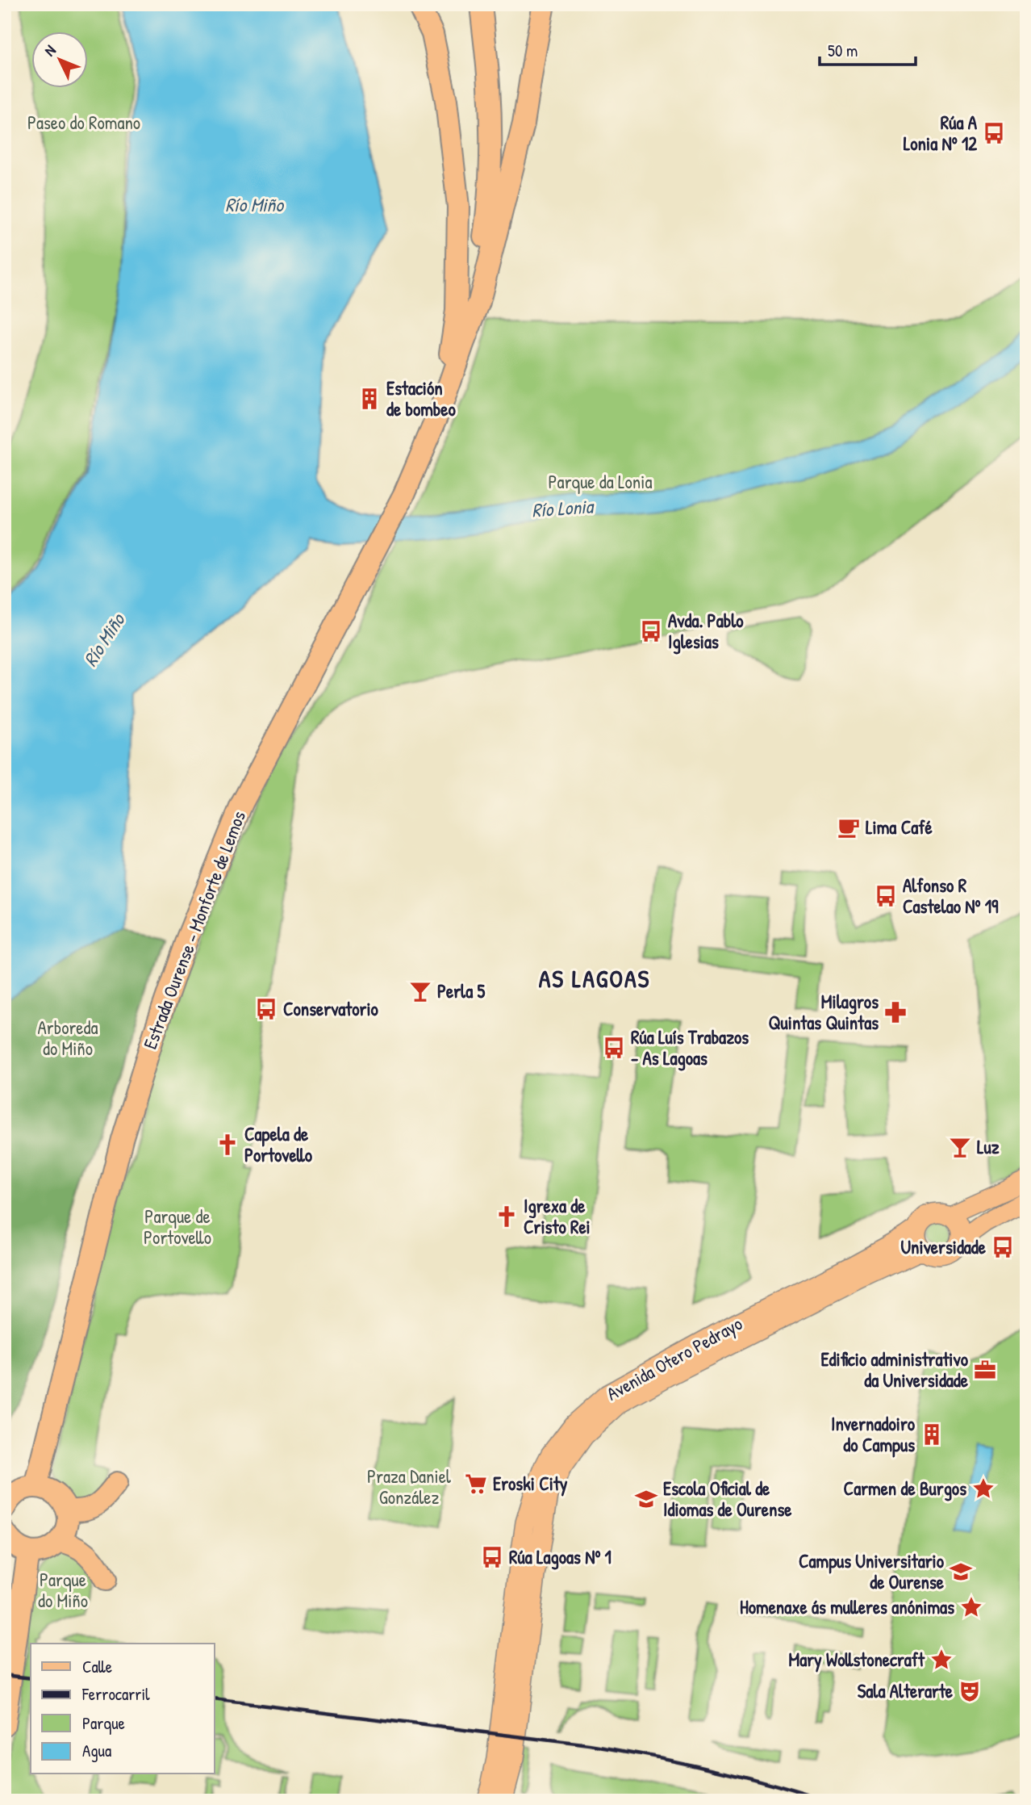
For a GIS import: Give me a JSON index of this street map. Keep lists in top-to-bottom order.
{
  "streets": {
    "highway": ["Estrada Ourense - Monforte de Lemos"],
    "main road": ["Avenida Otero Pedrayo"]
  },
  "districts": ["AS LAGOAS"],
  "water": ["Río Miño", "Río Lonia"],
  "parks": [
    "Paseo do Romano",
    "Parque da Lonia",
    "Arboreda do Miño",
    "Parque de Portovello",
    "Praza Daniel González",
    "Parque do Miño"
  ],
  "places": {
    "bus stop": [
      "Rúa A Lonia Nº 12",
      "Avda. Pablo Iglesias",
      "Alfonso R Castelao Nº 19",
      "Conservatorio",
      "Rúa Luís Trabazos - As Lagoas",
      "Universidade",
      "Rúa Lagoas Nº 1"
    ],
    "building": ["Estación de bombeo", "Invernadoiro do Campus"],
    "cafe": ["Lima Café"],
    "bar": ["Perla 5", "Luz"],
    "pharmacy": ["Milagros Quintas Quintas"],
    "church": ["Capela de Portovello", "Igrexa de Cristo Rei"],
    "office": ["Edificio administrativo da Universidade"],
    "supermarket": ["Eroski City"],
    "place": ["Carmen de Burgos", "Homenaxe ás mulleres anónimas", "Mary Wollstonecraft"],
    "school or university": ["Escola Oficial de Idiomas de Ourense", "Campus Universitario de Ourense"],
    "theatre": ["Sala Alterarte"]
  },
  "legend": [
    "Calle",
    "Ferrocarril",
    "Parque",
    "Agua"
  ],
  "scale_bar": "50 m",
  "north": "top left"
}
